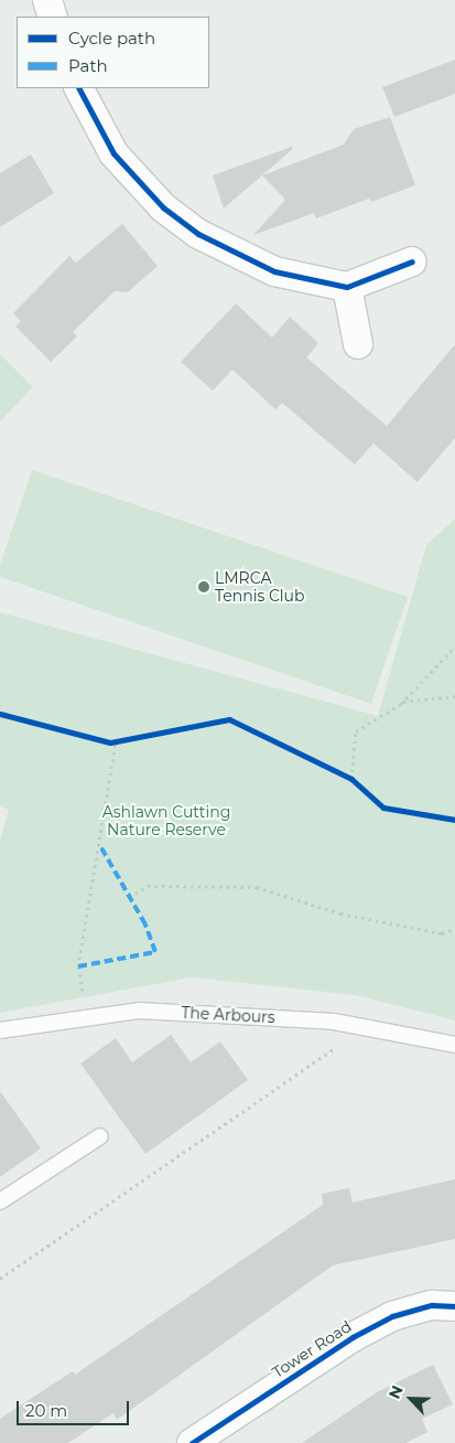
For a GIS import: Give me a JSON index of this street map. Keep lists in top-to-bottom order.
{
  "streets": {
    "street": ["Tower Road"],
    "lane": ["The Arbours"]
  },
  "parks": ["Ashlawn Cutting Nature Reserve"],
  "places": ["LMRCA Tennis Club"],
  "legend": ["Cycle path", "Path"],
  "scale_bar": "20 m",
  "north": "top left"
}
